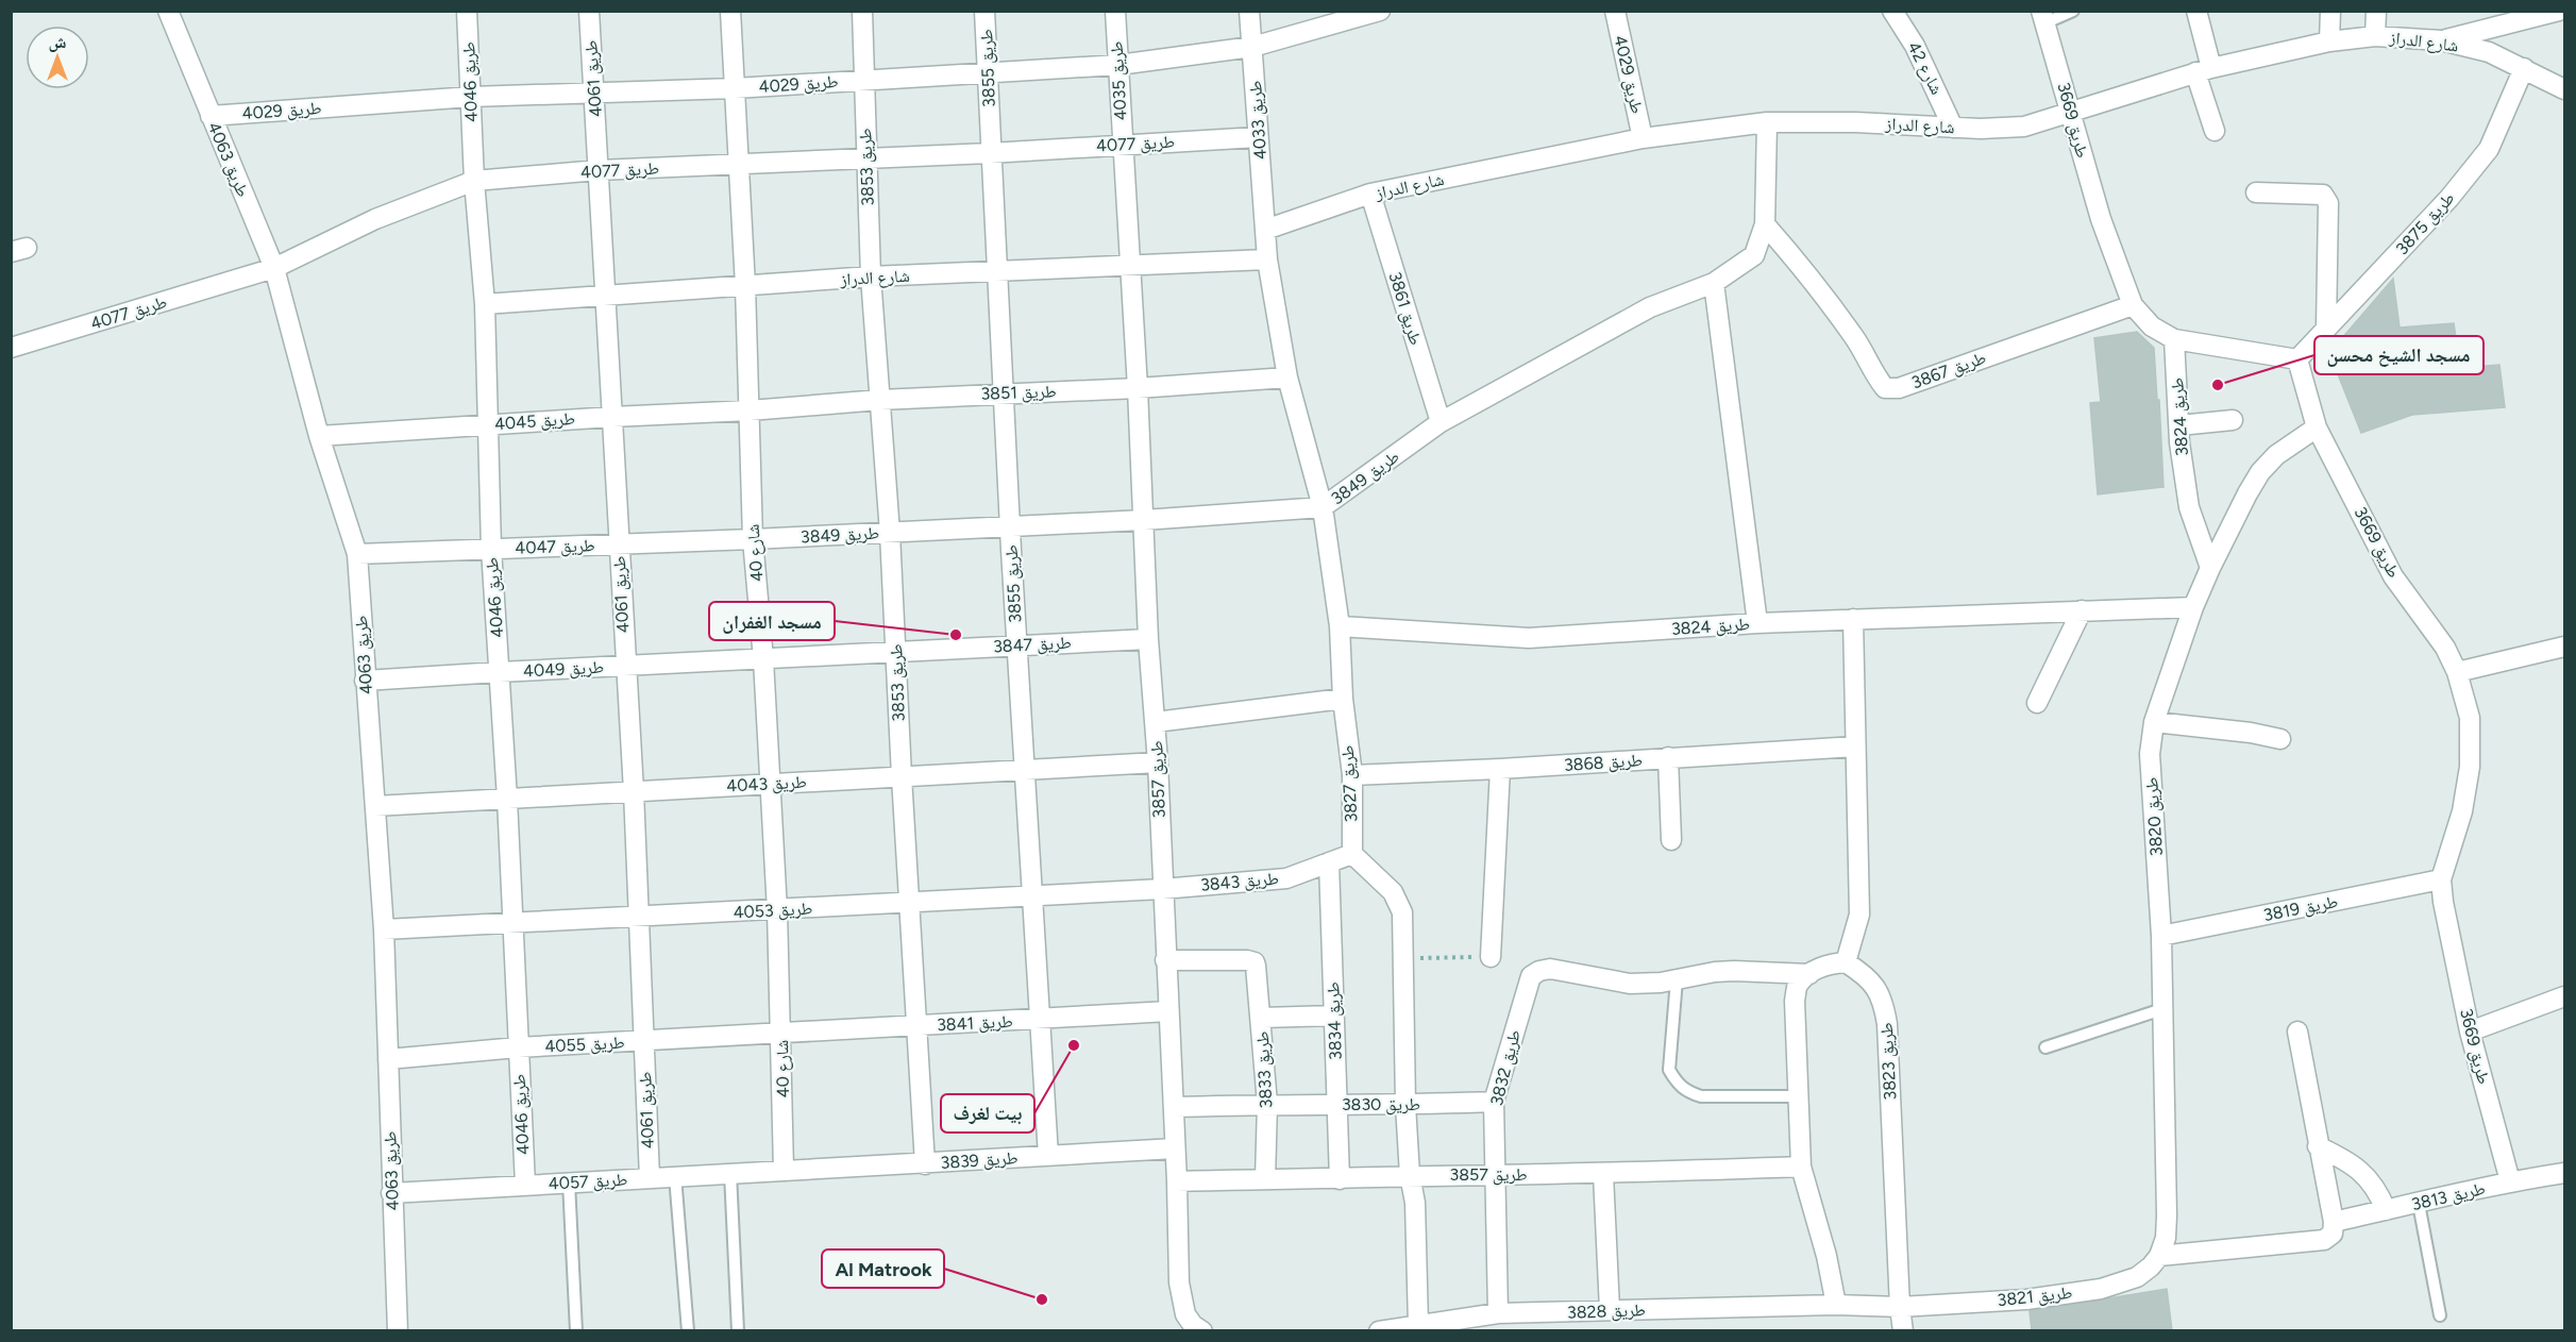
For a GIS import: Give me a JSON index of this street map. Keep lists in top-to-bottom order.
{
  "streets": {
    "street": [
      "شارع الدراز",
      "طريق 3855",
      "شارع 42",
      "طريق 4029",
      "طريق 4061",
      "طريق 4035",
      "طريق 4046",
      "طريق 4033",
      "طريق 3669",
      "طريق 4077",
      "طريق 4063",
      "طريق 3853",
      "طريق 3875",
      "طريق 3861",
      "طريق 3867",
      "طريق 3851",
      "طريق 3824",
      "طريق 4045",
      "طريق 3849",
      "طريق 4047",
      "شارع 40",
      "طريق 3847",
      "طريق 4049",
      "طريق 3868",
      "طريق 3857",
      "طريق 4043",
      "طريق 3827",
      "طريق 3820",
      "طريق 3843",
      "طريق 3819",
      "طريق 4053",
      "طريق 3834",
      "طريق 3841",
      "طريق 4055",
      "طريق 3823",
      "طريق 3832",
      "طريق 3833",
      "طريق 3830",
      "طريق 3839",
      "طريق 4057",
      "طريق 3813",
      "طريق 3821",
      "طريق 3828"
    ]
  },
  "crossings": [
    ["شارع الدراز", "طريق 3855"],
    ["شارع الدراز", "شارع 42"],
    ["شارع الدراز", "طريق 4029"],
    ["شارع الدراز", "طريق 4061"],
    ["شارع الدراز", "طريق 4035"],
    ["شارع الدراز", "طريق 4046"],
    ["شارع الدراز", "طريق 4033"],
    ["شارع الدراز", "طريق 3669"],
    ["شارع الدراز", "طريق 3853"],
    ["شارع الدراز", "طريق 3875"],
    ["شارع الدراز", "طريق 3861"],
    ["شارع الدراز", "طريق 3849"],
    ["شارع الدراز", "شارع 40"],
    ["شارع الدراز", "طريق 3857"],
    ["شارع الدراز", "طريق 3827"],
    ["طريق 3855", "طريق 4029"],
    ["طريق 3855", "طريق 4077"],
    ["طريق 3855", "طريق 3851"],
    ["طريق 3855", "طريق 3849"],
    ["طريق 3855", "طريق 3847"],
    ["طريق 3855", "طريق 4043"],
    ["طريق 3855", "طريق 4053"],
    ["طريق 3855", "طريق 3841"],
    ["طريق 3855", "طريق 3839"],
    ["طريق 4029", "طريق 4061"],
    ["طريق 4029", "طريق 4035"],
    ["طريق 4029", "طريق 4046"],
    ["طريق 4029", "طريق 4033"],
    ["طريق 4029", "طريق 4063"],
    ["طريق 4029", "طريق 3853"],
    ["طريق 4029", "شارع 40"],
    ["طريق 4061", "طريق 4077"],
    ["طريق 4061", "طريق 4045"],
    ["طريق 4061", "طريق 4047"],
    ["طريق 4061", "طريق 4049"],
    ["طريق 4061", "طريق 4043"],
    ["طريق 4061", "طريق 4053"],
    ["طريق 4061", "طريق 4055"],
    ["طريق 4061", "طريق 4057"],
    ["طريق 4035", "طريق 4077"],
    ["طريق 4035", "طريق 3857"],
    ["طريق 4046", "طريق 4077"],
    ["طريق 4046", "طريق 4045"],
    ["طريق 4046", "طريق 4047"],
    ["طريق 4046", "طريق 4049"],
    ["طريق 4046", "طريق 4043"],
    ["طريق 4046", "طريق 4053"],
    ["طريق 4046", "طريق 4055"],
    ["طريق 4046", "طريق 4057"],
    ["طريق 4033", "طريق 4077"],
    ["طريق 4033", "طريق 3827"],
    ["طريق 3669", "طريق 3875"],
    ["طريق 3669", "طريق 3867"],
    ["طريق 3669", "طريق 3824"],
    ["طريق 3669", "طريق 3820"],
    ["طريق 3669", "طريق 3819"],
    ["طريق 3669", "طريق 3813"],
    ["طريق 4077", "طريق 4063"],
    ["طريق 4077", "طريق 3853"],
    ["طريق 4077", "شارع 40"],
    ["طريق 4063", "طريق 4045"],
    ["طريق 4063", "طريق 4047"],
    ["طريق 4063", "طريق 4049"],
    ["طريق 4063", "طريق 4043"],
    ["طريق 4063", "طريق 4053"],
    ["طريق 4063", "طريق 4055"],
    ["طريق 4063", "طريق 4057"],
    ["طريق 3853", "طريق 3851"],
    ["طريق 3853", "طريق 3849"],
    ["طريق 3853", "طريق 3847"],
    ["طريق 3853", "طريق 4043"],
    ["طريق 3853", "طريق 4053"],
    ["طريق 3853", "طريق 3841"],
    ["طريق 3853", "طريق 3839"],
    ["طريق 3861", "طريق 3849"],
    ["طريق 3867", "طريق 3849"],
    ["طريق 3851", "طريق 4045"],
    ["طريق 3851", "شارع 40"],
    ["طريق 3851", "طريق 3857"],
    ["طريق 3851", "طريق 3827"],
    ["طريق 3824", "طريق 3827"],
    ["طريق 3824", "طريق 3820"],
    ["طريق 4045", "شارع 40"],
    ["طريق 3849", "طريق 4047"],
    ["طريق 3849", "شارع 40"],
    ["طريق 3849", "طريق 3857"],
    ["طريق 3849", "طريق 3827"],
    ["طريق 4047", "شارع 40"],
    ["شارع 40", "طريق 3847"],
    ["شارع 40", "طريق 4049"],
    ["شارع 40", "طريق 4043"],
    ["شارع 40", "طريق 4053"],
    ["شارع 40", "طريق 3841"],
    ["شارع 40", "طريق 4055"],
    ["شارع 40", "طريق 3839"],
    ["شارع 40", "طريق 4057"],
    ["طريق 3847", "طريق 4049"],
    ["طريق 3847", "طريق 3857"],
    ["طريق 3868", "طريق 3827"],
    ["طريق 3857", "طريق 4043"],
    ["طريق 3857", "طريق 3827"],
    ["طريق 3857", "طريق 3843"],
    ["طريق 3857", "طريق 4053"],
    ["طريق 3857", "طريق 3834"],
    ["طريق 3857", "طريق 3841"],
    ["طريق 3857", "طريق 3832"],
    ["طريق 3857", "طريق 3833"],
    ["طريق 3857", "طريق 3830"],
    ["طريق 3857", "طريق 3839"],
    ["طريق 3827", "طريق 3843"],
    ["طريق 3820", "طريق 3819"],
    ["طريق 3820", "طريق 3821"],
    ["طريق 3843", "طريق 4053"],
    ["طريق 3843", "طريق 3834"],
    ["طريق 3834", "طريق 3830"],
    ["طريق 3841", "طريق 4055"],
    ["طريق 3823", "طريق 3821"],
    ["طريق 3823", "طريق 3828"],
    ["طريق 3832", "طريق 3830"],
    ["طريق 3832", "طريق 3828"],
    ["طريق 3833", "طريق 3830"],
    ["طريق 3839", "طريق 4057"],
    ["طريق 3821", "طريق 3828"]
  ],
  "places": [
    "مسجد الشيخ محسن",
    "مسجد الغفران",
    "بيت لغرف",
    "Al Matrook"
  ],
  "north": "top"
}
